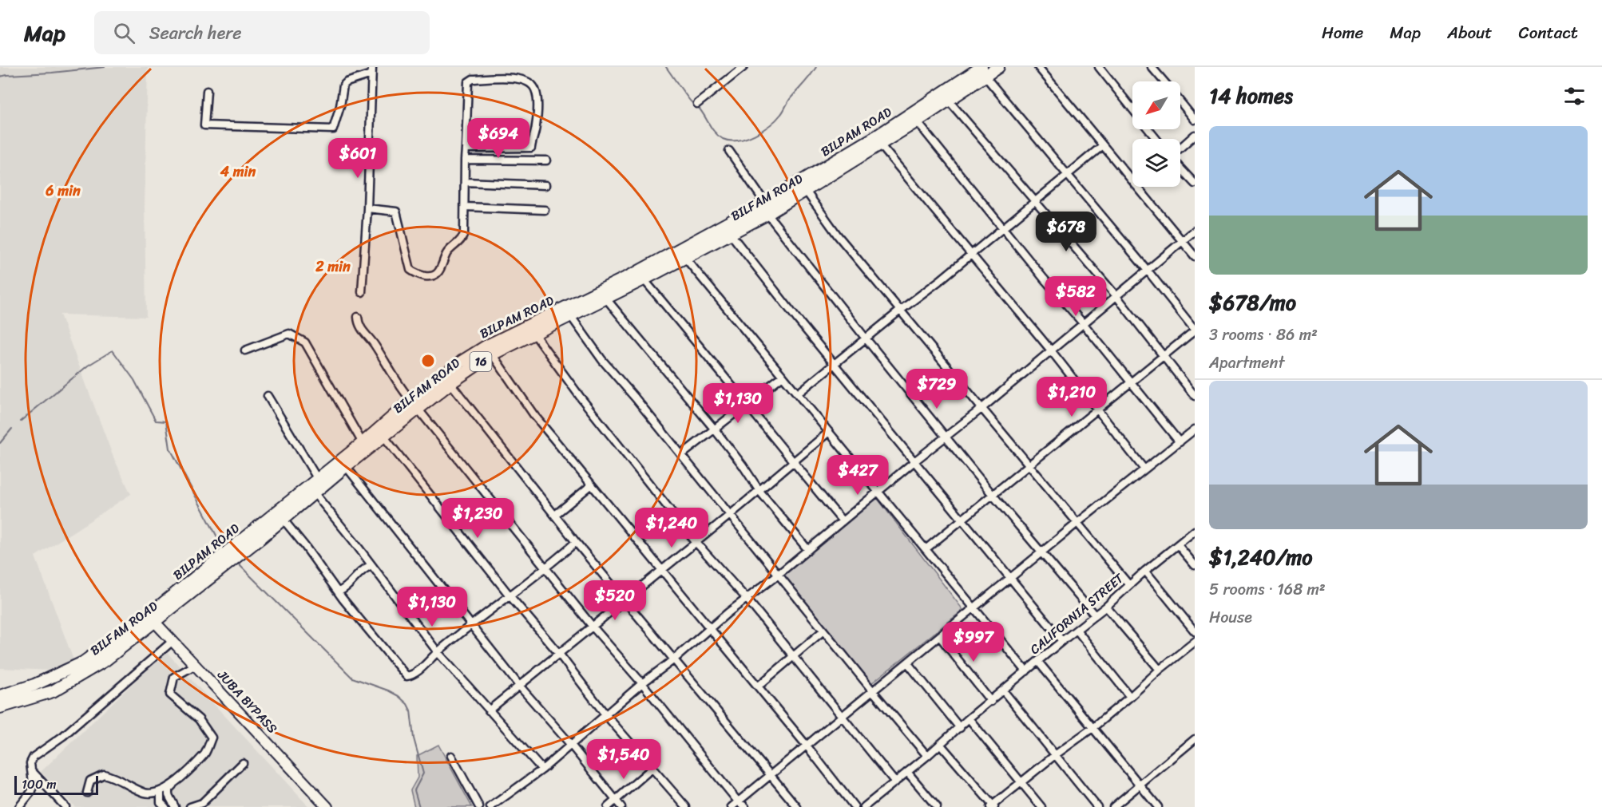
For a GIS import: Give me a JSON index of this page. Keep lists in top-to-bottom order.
{
  "streets": {
    "main road": [
      "BILPAM ROAD",
      "BILFAM ROAD",
      "16",
      "JUBA BYPASS"
    ],
    "street": ["CALIFORNIA STREET"]
  },
  "crossings": [
    ["BILPAM ROAD", "BILFAM ROAD"],
    ["BILPAM ROAD", "JUBA BYPASS"]
  ],
  "scale_bar": "100 m",
  "north": "bottom left",
  "page": {
    "header": "Map",
    "search": "Search here",
    "nav": [
      "Home",
      "Map",
      "About",
      "Contact"
    ],
    "heading": "14 homes",
    "price": [
      "$694",
      "$601",
      "$678",
      "$582",
      "$729",
      "$1,210",
      "$1,130",
      "$427",
      "$1,230",
      "$1,240",
      "$520",
      "$1,130",
      "$997",
      "$1,540"
    ],
    "list": [
      {
        "name": "$678/mo",
        "note": "3 rooms · 86 m² · Apartment"
      },
      {
        "name": "$1,240/mo",
        "note": "5 rooms · 168 m² · House"
      }
    ],
    "scale": "100 m"
  },
  "rings": ["4 min", "6 min", "2 min"]
}
